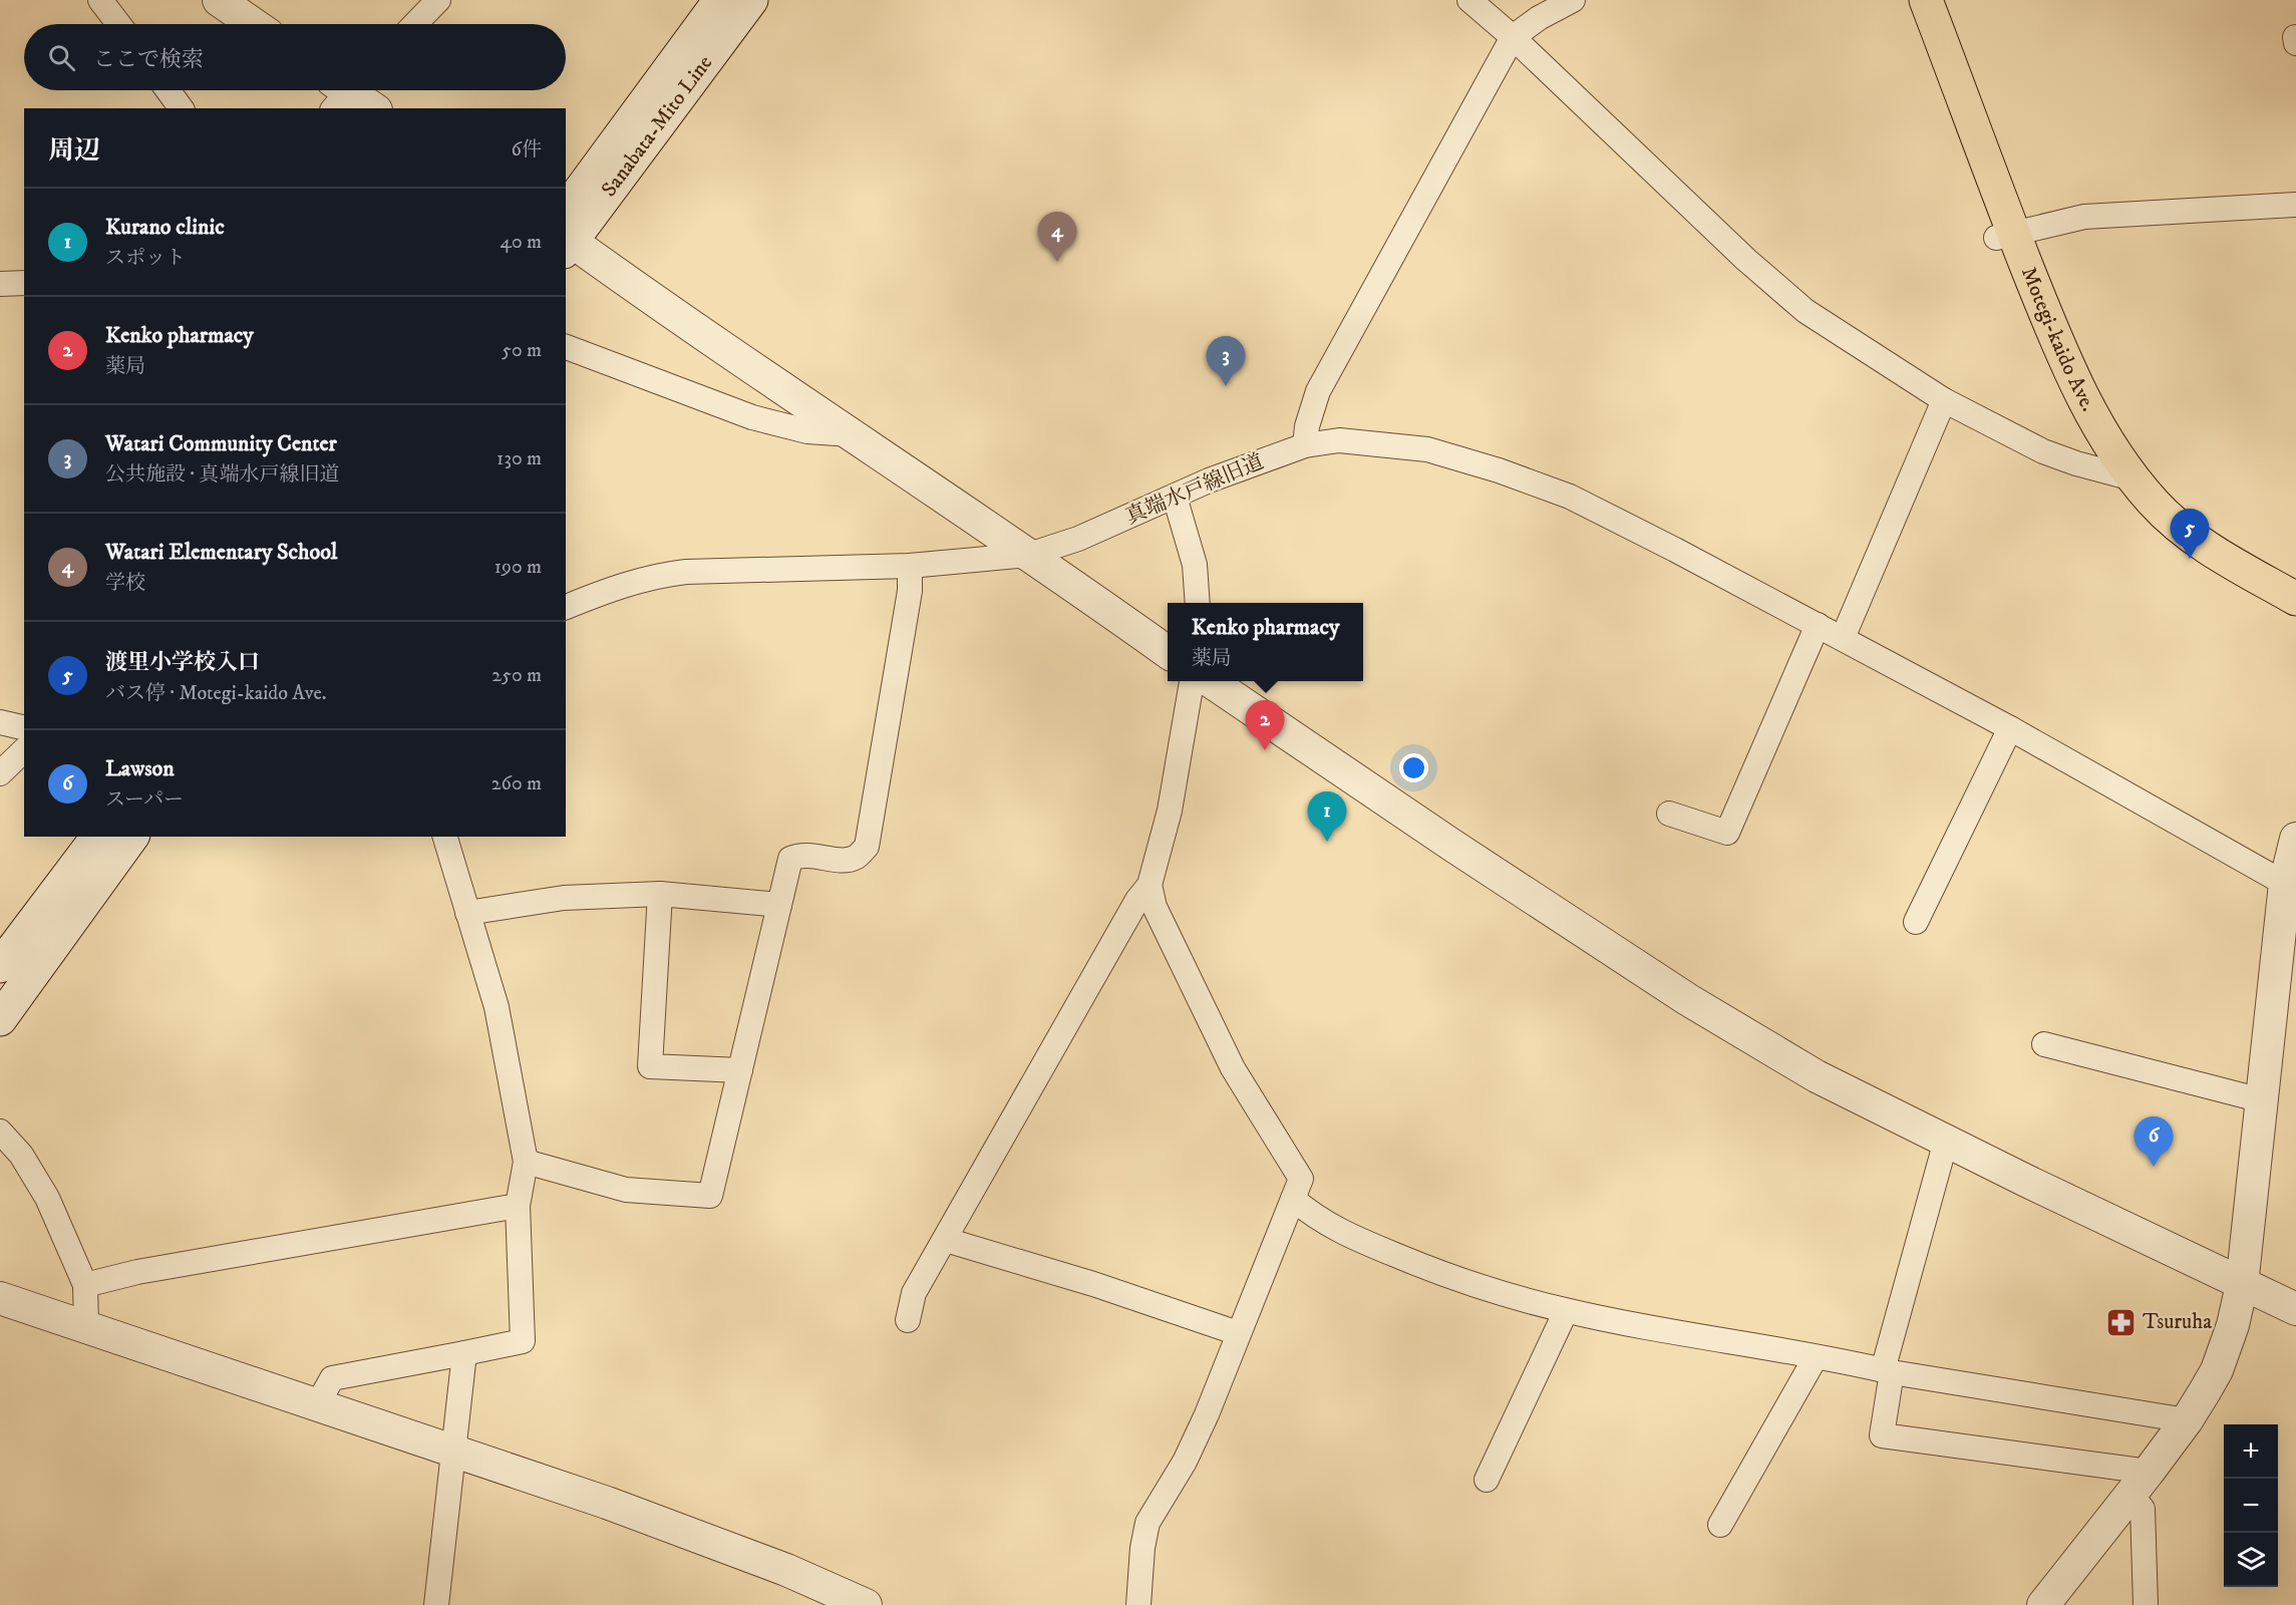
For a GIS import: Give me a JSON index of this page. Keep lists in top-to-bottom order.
{
  "streets": {
    "highway": ["Motegi-kaido Ave."],
    "main road": ["Sanabata-Mito Line"],
    "street": ["真端水戸線旧道"]
  },
  "places": {
    "pharmacy": ["Tsuruha"]
  },
  "page": {
    "search": "ここで検索",
    "heading": ["周辺", "6件"],
    "list": [
      {
        "mark": "1",
        "name": "Kurano clinic",
        "note": "スポット",
        "value": "40 m"
      },
      {
        "mark": "2",
        "name": "Kenko pharmacy",
        "note": "薬局",
        "value": "50 m"
      },
      {
        "mark": "3",
        "name": "Watari Community Center",
        "note": "公共施設 · 真端水戸線旧道",
        "value": "130 m"
      },
      {
        "mark": "4",
        "name": "Watari Elementary School",
        "note": "学校",
        "value": "190 m"
      },
      {
        "mark": "5",
        "name": "渡里小学校入口",
        "note": "バス停 · Motegi-kaido Ave.",
        "value": "250 m"
      },
      {
        "mark": "6",
        "name": "Lawson",
        "note": "スーパー",
        "value": "260 m"
      }
    ],
    "pins": [
      "4",
      "3",
      "5",
      "2",
      "1",
      "6"
    ],
    "popup": ["Kenko pharmacy", "薬局"],
    "map_buttons": ["+", "−"]
  }
}
